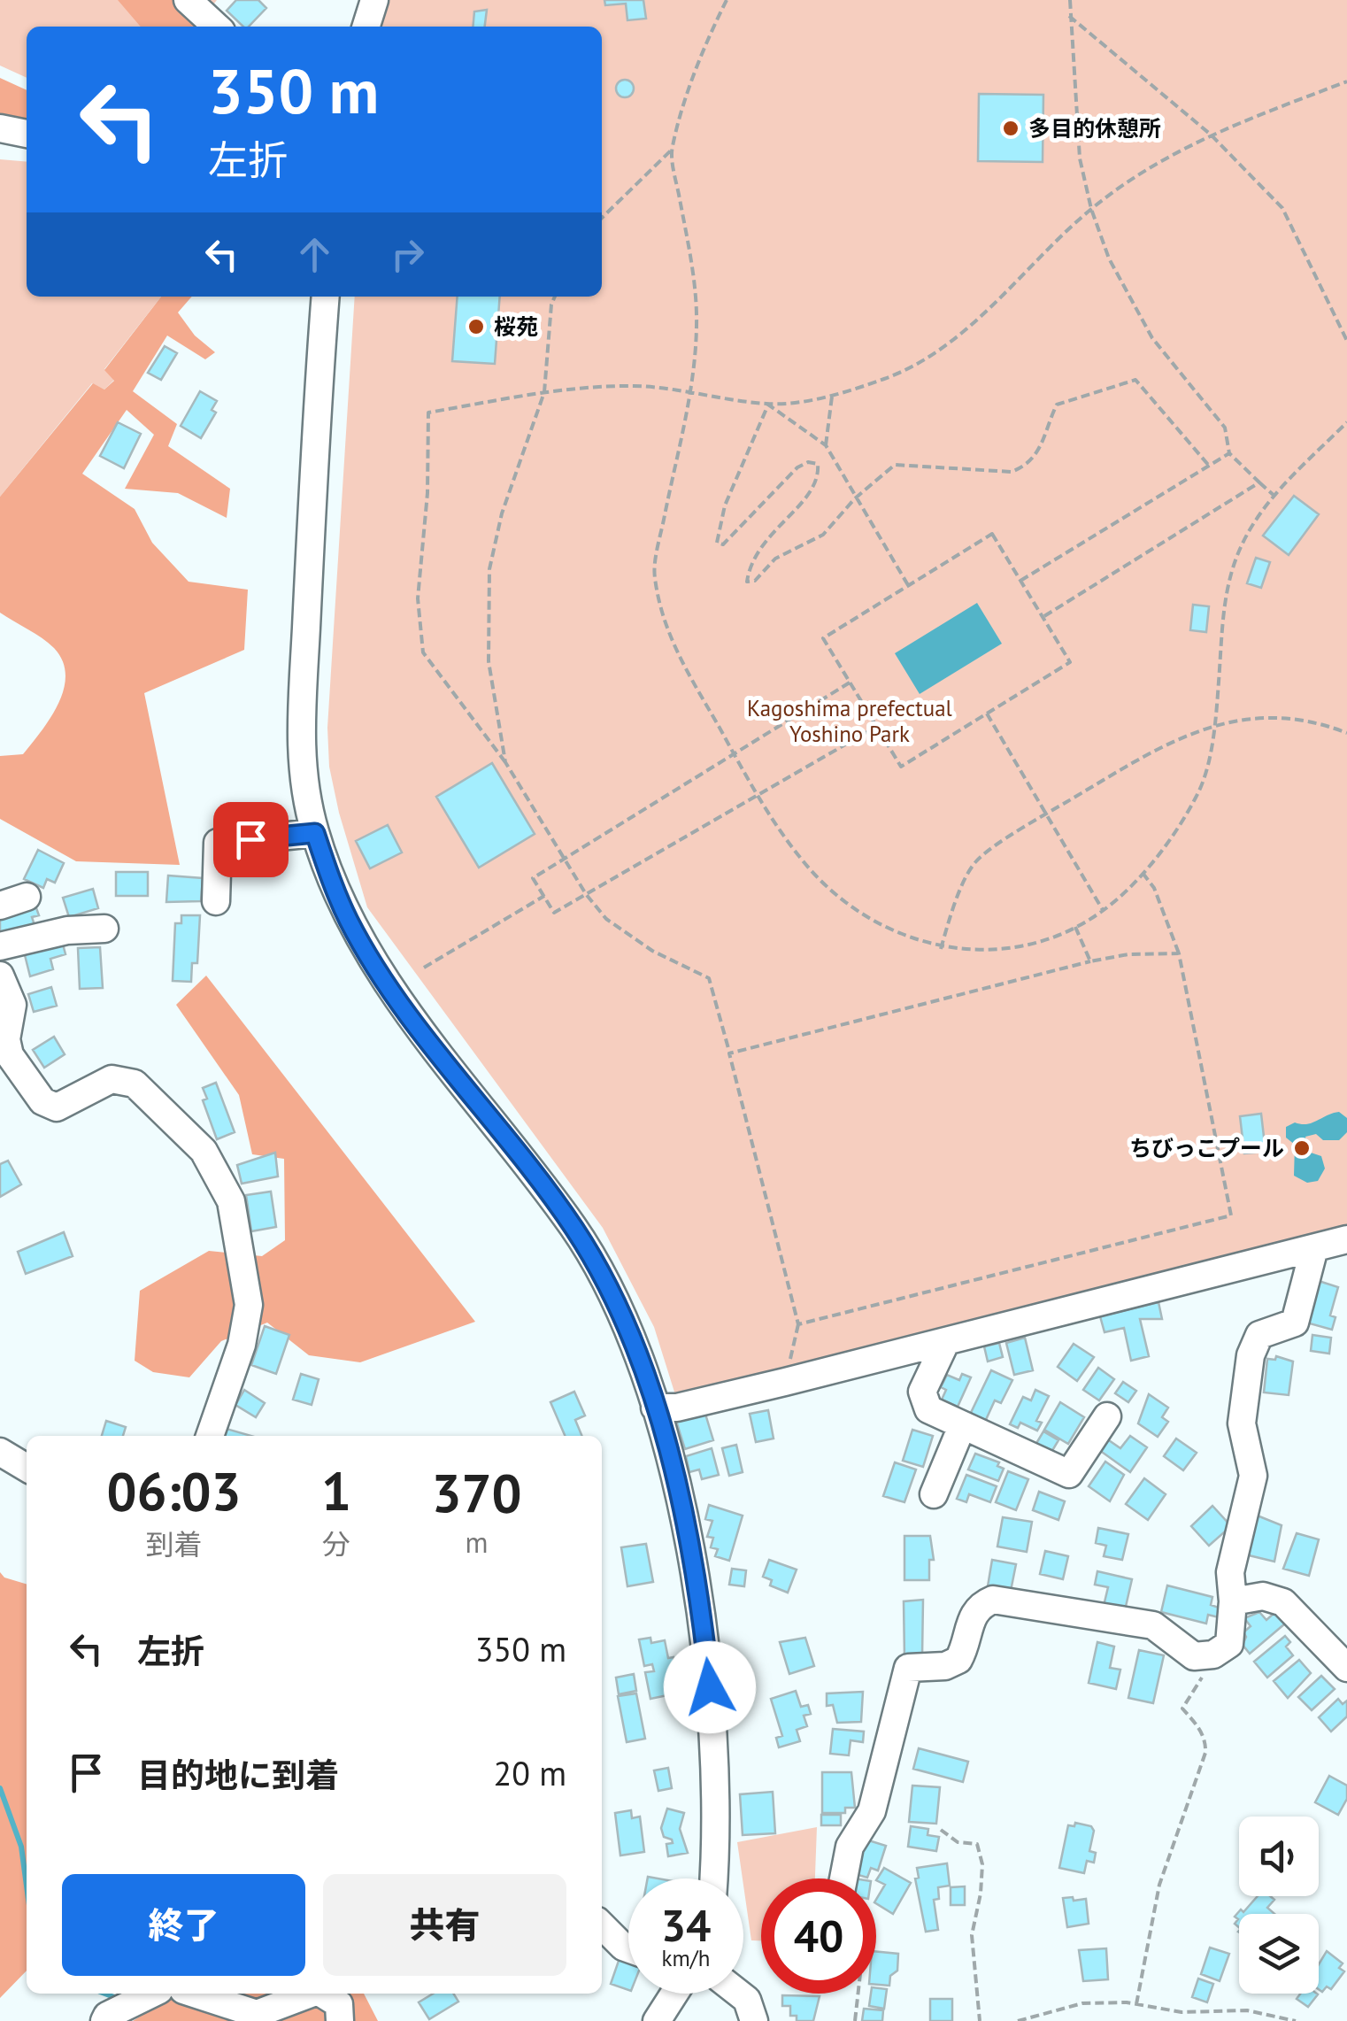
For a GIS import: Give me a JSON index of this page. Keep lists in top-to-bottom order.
{
  "parks": ["Kagoshima prefectual Yoshino Park"],
  "places": ["多目的休憩所", "桜苑", "ちびっこプール"],
  "page": {
    "turn": ["350 m", "左折"],
    "eta": [
      "06:03",
      "到着",
      "1",
      "分",
      "370",
      "m"
    ],
    "list": [
      {
        "name": "左折",
        "value": "350 m"
      },
      {
        "name": "目的地に到着",
        "value": "20 m"
      }
    ],
    "buttons": ["終了", "共有"],
    "speed": "34 km/h",
    "limit": "40"
  }
}
